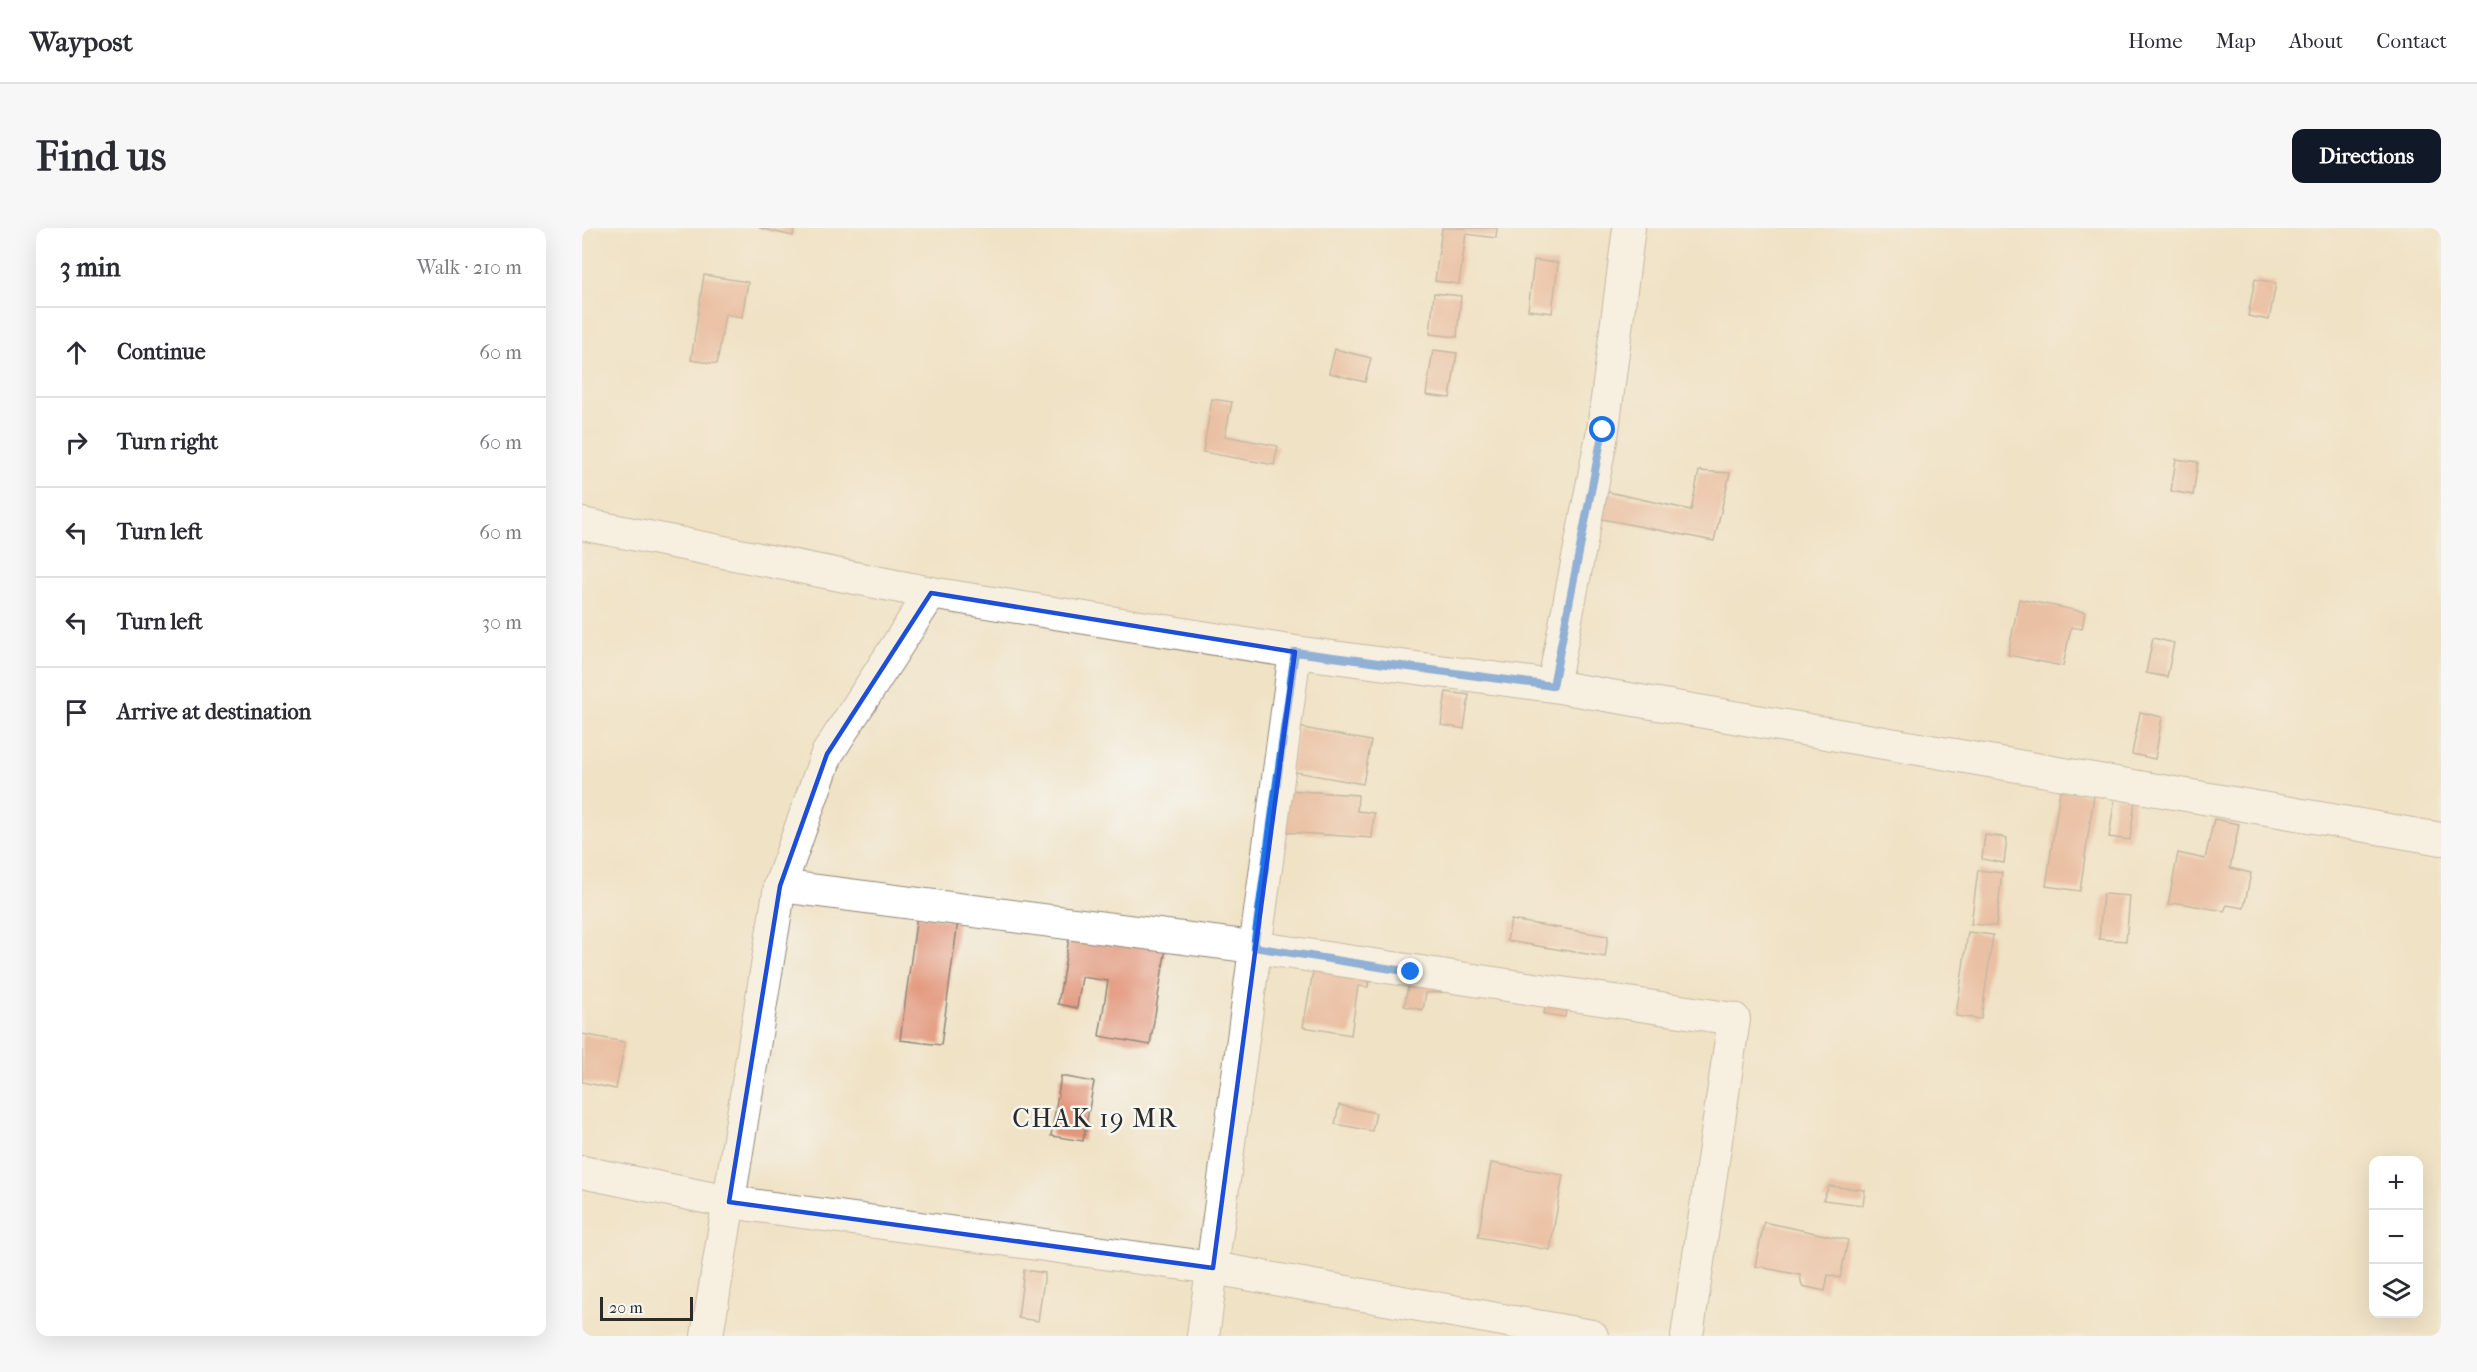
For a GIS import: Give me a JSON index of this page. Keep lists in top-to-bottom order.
{
  "districts": ["CHAK 19 MR"],
  "scale_bar": "20 m",
  "page": {
    "header": "Waypost",
    "nav": [
      "Home",
      "Map",
      "About",
      "Contact"
    ],
    "buttons": "Directions",
    "title": "Find us",
    "heading": ["3 min", "Walk · 210 m"],
    "list": [
      ["Continue", "60 m"],
      ["Turn right", "60 m"],
      ["Turn left", "60 m"],
      ["Turn left", "30 m"],
      "Arrive at destination"
    ],
    "map_buttons": ["+", "−"],
    "scale": "20 m"
  }
}
